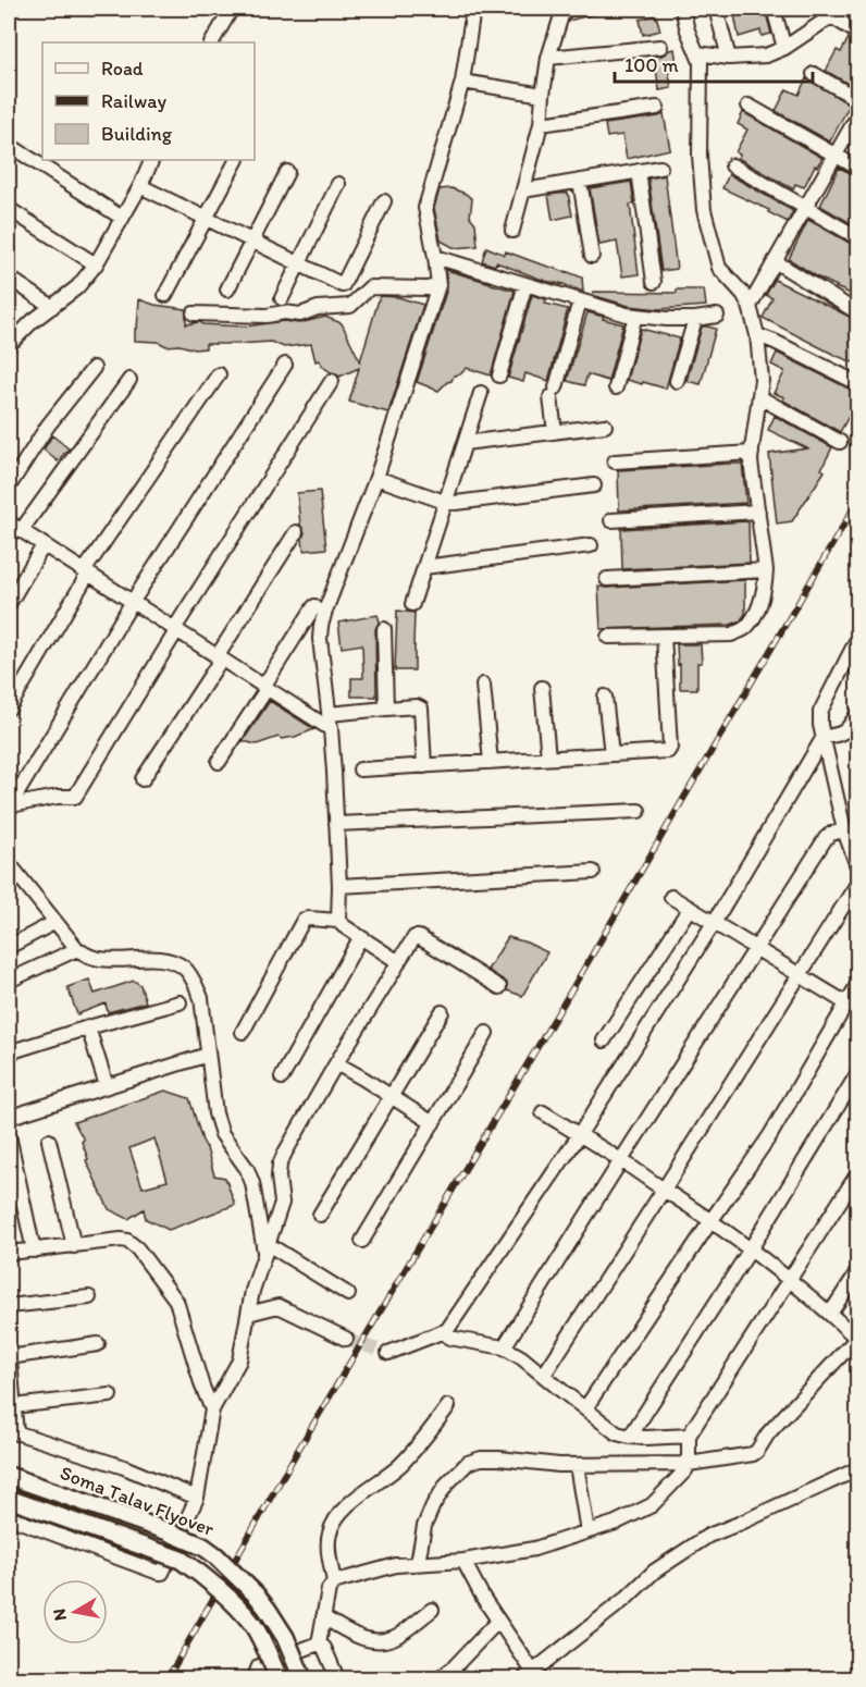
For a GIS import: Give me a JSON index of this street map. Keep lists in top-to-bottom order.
{
  "streets": {
    "main road": ["Soma Talav Flyover"]
  },
  "legend": ["Road", "Railway", "Building"],
  "scale_bar": "100 m",
  "north": "left"
}
